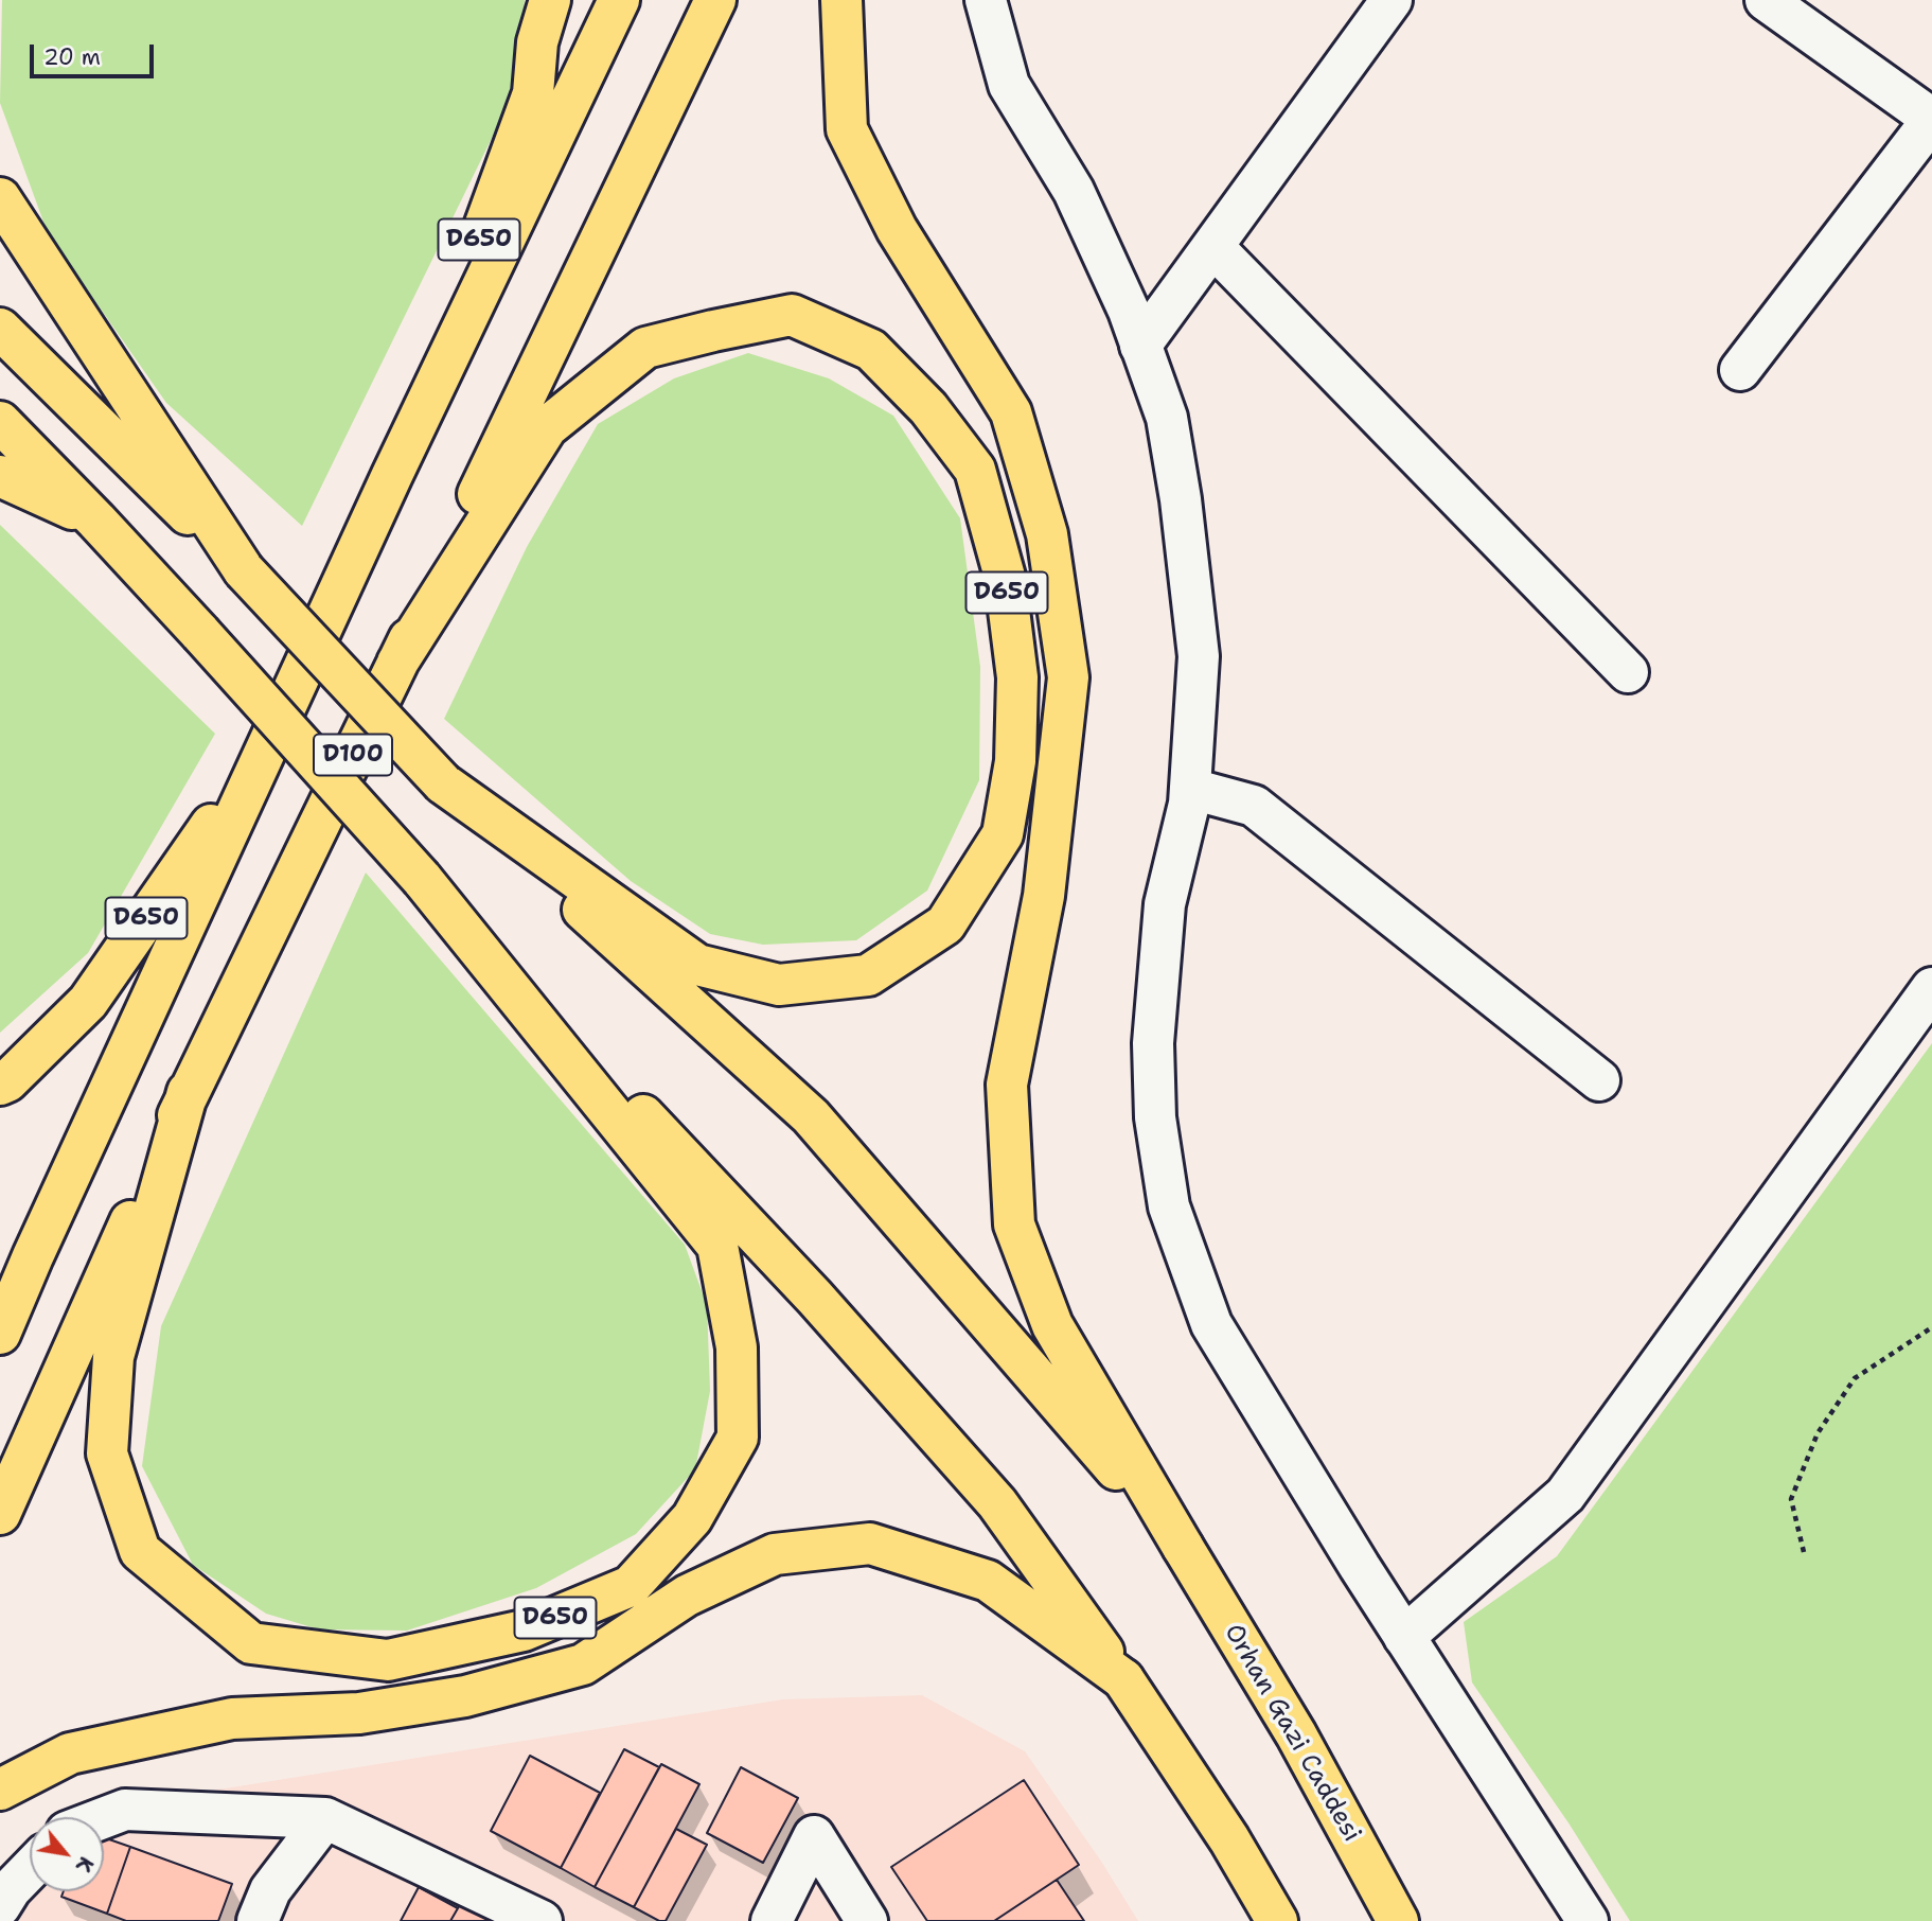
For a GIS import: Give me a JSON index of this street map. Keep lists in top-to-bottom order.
{
  "streets": {
    "main road": ["D650", "D100", "Orhan Gazi Caddesi"]
  },
  "crossings": [
    ["D650", "D100"],
    ["D650", "Orhan Gazi Caddesi"]
  ],
  "scale_bar": "20 m",
  "north": "bottom right"
}
